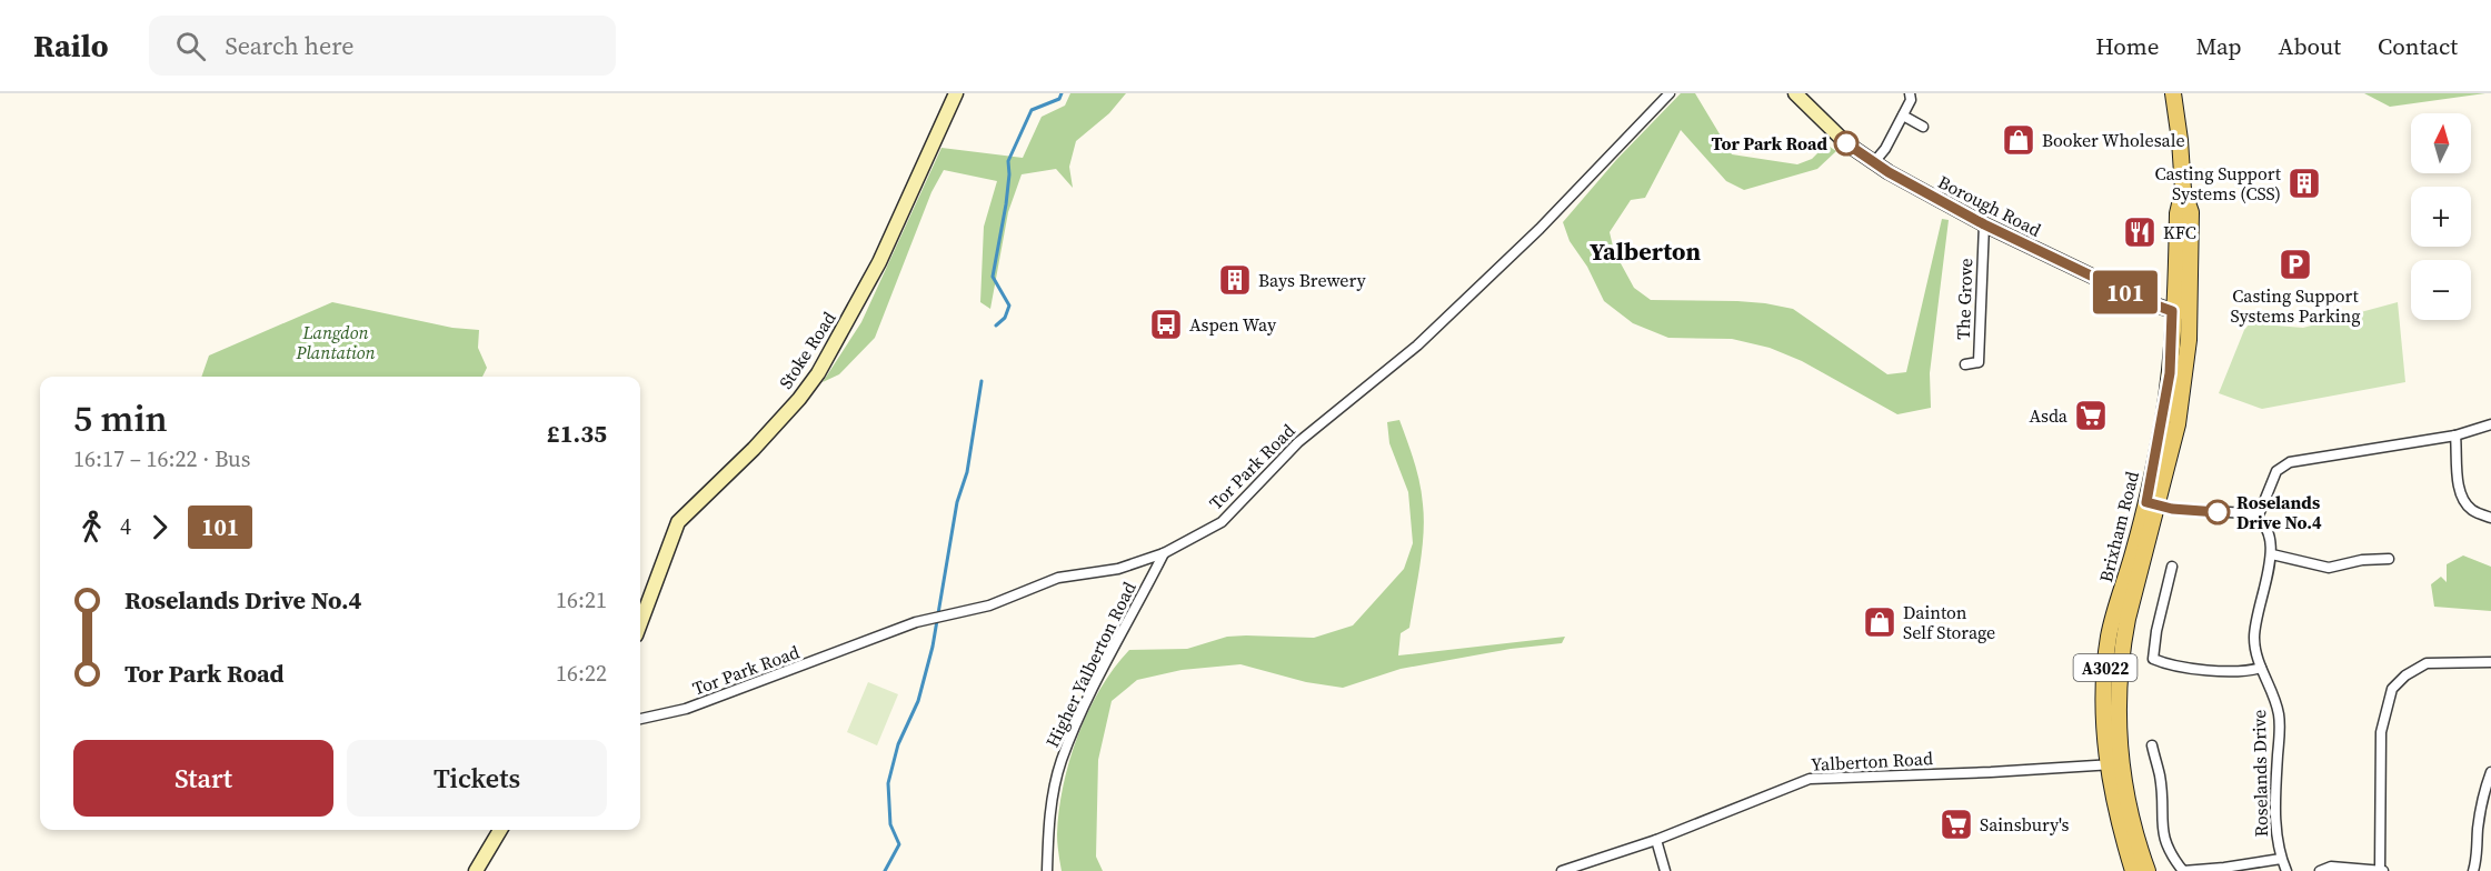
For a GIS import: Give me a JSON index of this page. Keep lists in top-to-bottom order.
{
  "streets": {
    "main road": ["Brixham Road", "A3022"],
    "street": [
      "Borough Road",
      "The Grove",
      "Stoke Road",
      "Tor Park Road",
      "Higher Yalberton Road",
      "Yalberton Road",
      "Roselands Drive"
    ]
  },
  "crossings": [
    ["Borough Road", "The Grove"],
    ["Borough Road", "Brixham Road"],
    ["Tor Park Road", "Higher Yalberton Road"],
    ["Brixham Road", "Yalberton Road"]
  ],
  "districts": ["Yalberton"],
  "parks": ["Langdon Plantation"],
  "places": {
    "shop": ["Booker Wholesale", "Dainton Self Storage"],
    "other": ["Tor Park Road", "Roselands Drive No.4"],
    "building": ["Casting Support Systems (CSS)", "Bays Brewery"],
    "restaurant": ["KFC"],
    "parking": ["Casting Support Systems Parking"],
    "bus stop": ["Aspen Way"],
    "supermarket": ["Asda", "Sainsbury's"]
  },
  "lines": ["bus line 101"],
  "north": "top",
  "page": {
    "header": "Railo",
    "search": "Search here",
    "nav": [
      "Home",
      "Map",
      "About",
      "Contact"
    ],
    "on_map": "101",
    "map_buttons": ["+", "−"],
    "heading": ["5 min", "16:17 – 16:22 · Bus", "£1.35"],
    "legs": ["4", "101"],
    "list": [
      {
        "name": "Roselands Drive No.4",
        "value": "16:21"
      },
      {
        "name": "Tor Park Road",
        "value": "16:22"
      }
    ],
    "buttons": ["Start", "Tickets"]
  }
}
